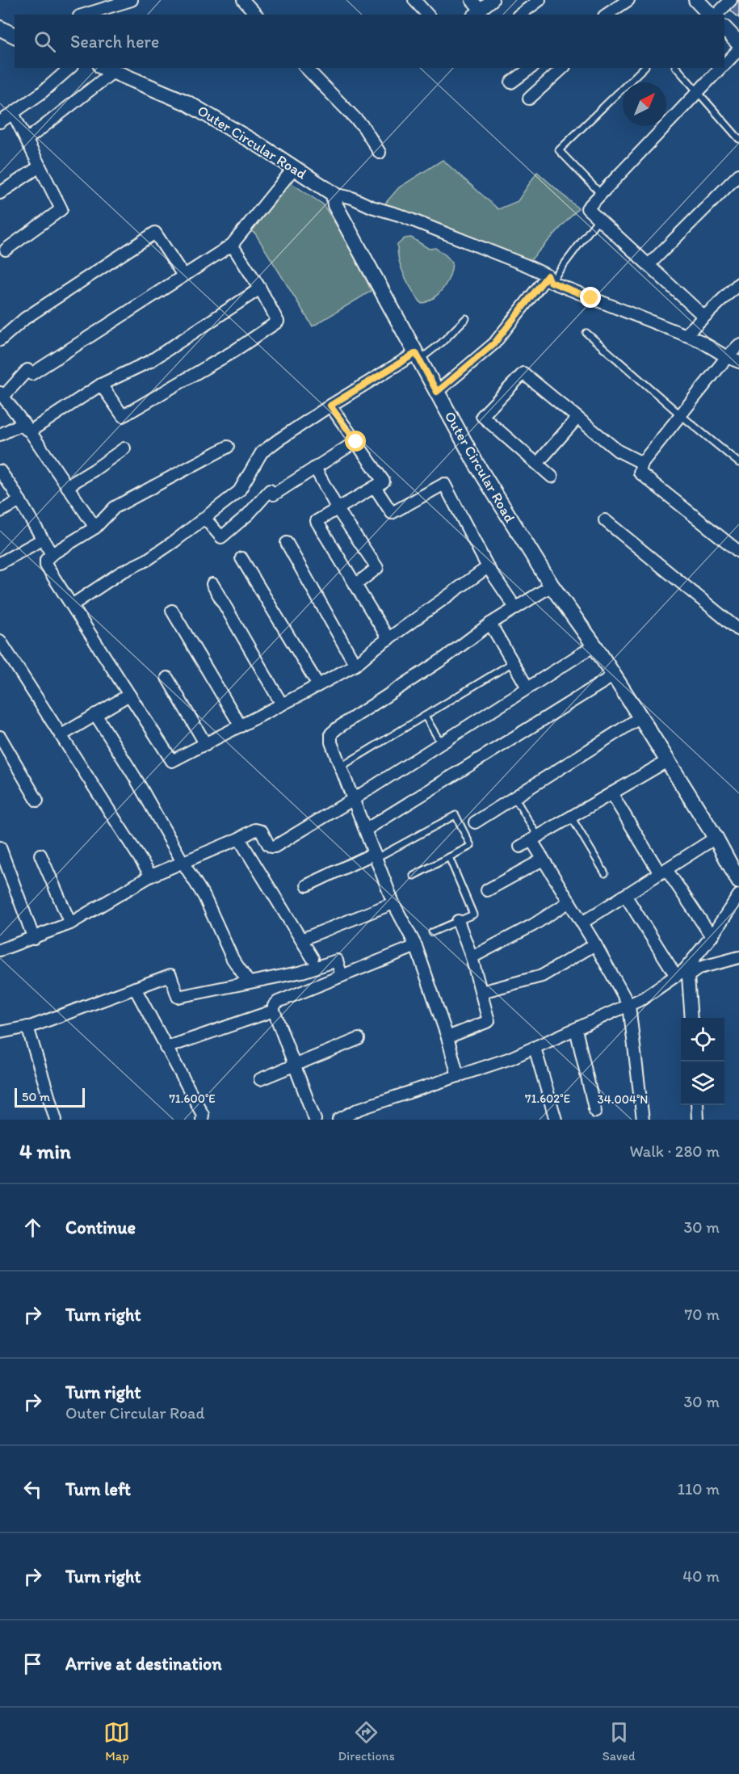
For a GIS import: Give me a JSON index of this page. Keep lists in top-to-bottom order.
{
  "streets": {
    "main road": ["Outer Circular Road"]
  },
  "scale_bar": "50 m",
  "north": "top right",
  "page": {
    "search": "Search here",
    "scale": "50 m",
    "heading": ["4 min", "Walk · 280 m"],
    "list": [
      ["Continue", "30 m"],
      ["Turn right", "70 m"],
      ["Turn right", "Outer Circular Road", "30 m"],
      ["Turn left", "110 m"],
      ["Turn right", "40 m"],
      "Arrive at destination"
    ],
    "nav": ["Map", "Directions", "Saved"]
  },
  "coordinates": ["71.600°E", "71.602°E", "34.004°N"]
}
